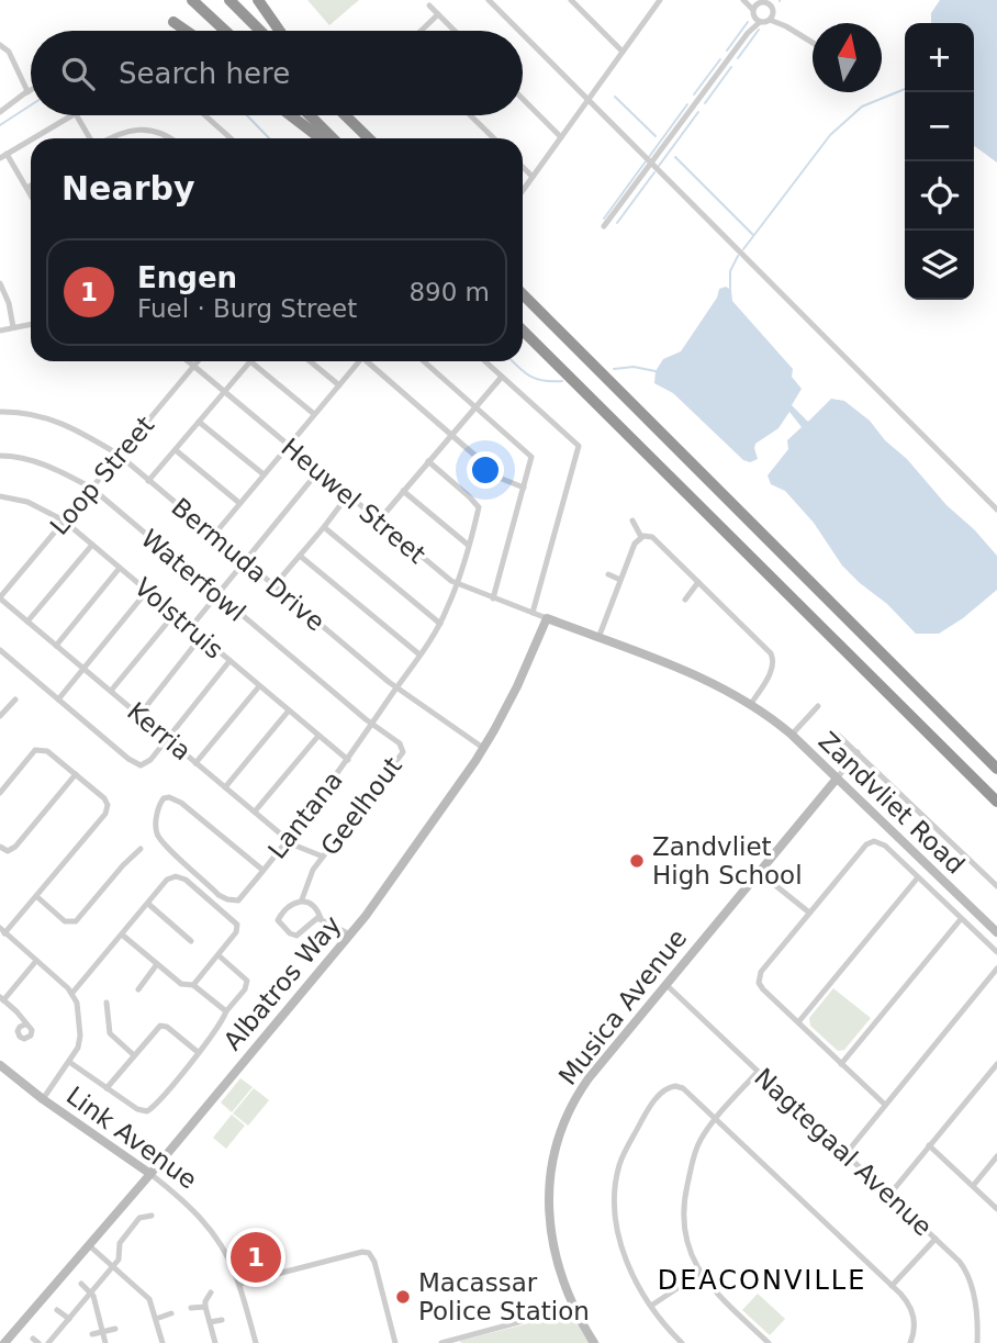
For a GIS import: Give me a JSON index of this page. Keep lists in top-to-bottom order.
{
  "streets": {
    "street": [
      "Loop Street",
      "Heuwel Street",
      "Bermuda Drive",
      "Waterfowl",
      "Volstruis",
      "Kerria",
      "Zandvliet Road",
      "Geelhout",
      "Lantana",
      "Albatros Way",
      "Musica Avenue",
      "Link Avenue",
      "Nagtegaal Avenue"
    ]
  },
  "crossings": [
    ["Loop Street", "Heuwel Street"],
    ["Loop Street", "Bermuda Drive"],
    ["Loop Street", "Waterfowl"],
    ["Loop Street", "Volstruis"],
    ["Loop Street", "Kerria"],
    ["Heuwel Street", "Zandvliet Road"],
    ["Heuwel Street", "Lantana"],
    ["Heuwel Street", "Albatros Way"],
    ["Bermuda Drive", "Lantana"],
    ["Bermuda Drive", "Albatros Way"],
    ["Waterfowl", "Geelhout"],
    ["Waterfowl", "Lantana"],
    ["Volstruis", "Lantana"],
    ["Kerria", "Geelhout"],
    ["Kerria", "Lantana"],
    ["Zandvliet Road", "Albatros Way"],
    ["Zandvliet Road", "Musica Avenue"],
    ["Geelhout", "Lantana"],
    ["Albatros Way", "Link Avenue"],
    ["Musica Avenue", "Nagtegaal Avenue"]
  ],
  "districts": ["DEACONVILLE"],
  "places": ["Zandvliet High School", "Macassar Police Station"],
  "north": "top",
  "page": {
    "map_buttons": ["+", "−"],
    "search": "Search here",
    "heading": "Nearby",
    "list": [
      {
        "mark": "1",
        "name": "Engen",
        "note": "Fuel · Burg Street",
        "value": "890 m"
      }
    ],
    "pins": "1"
  }
}
